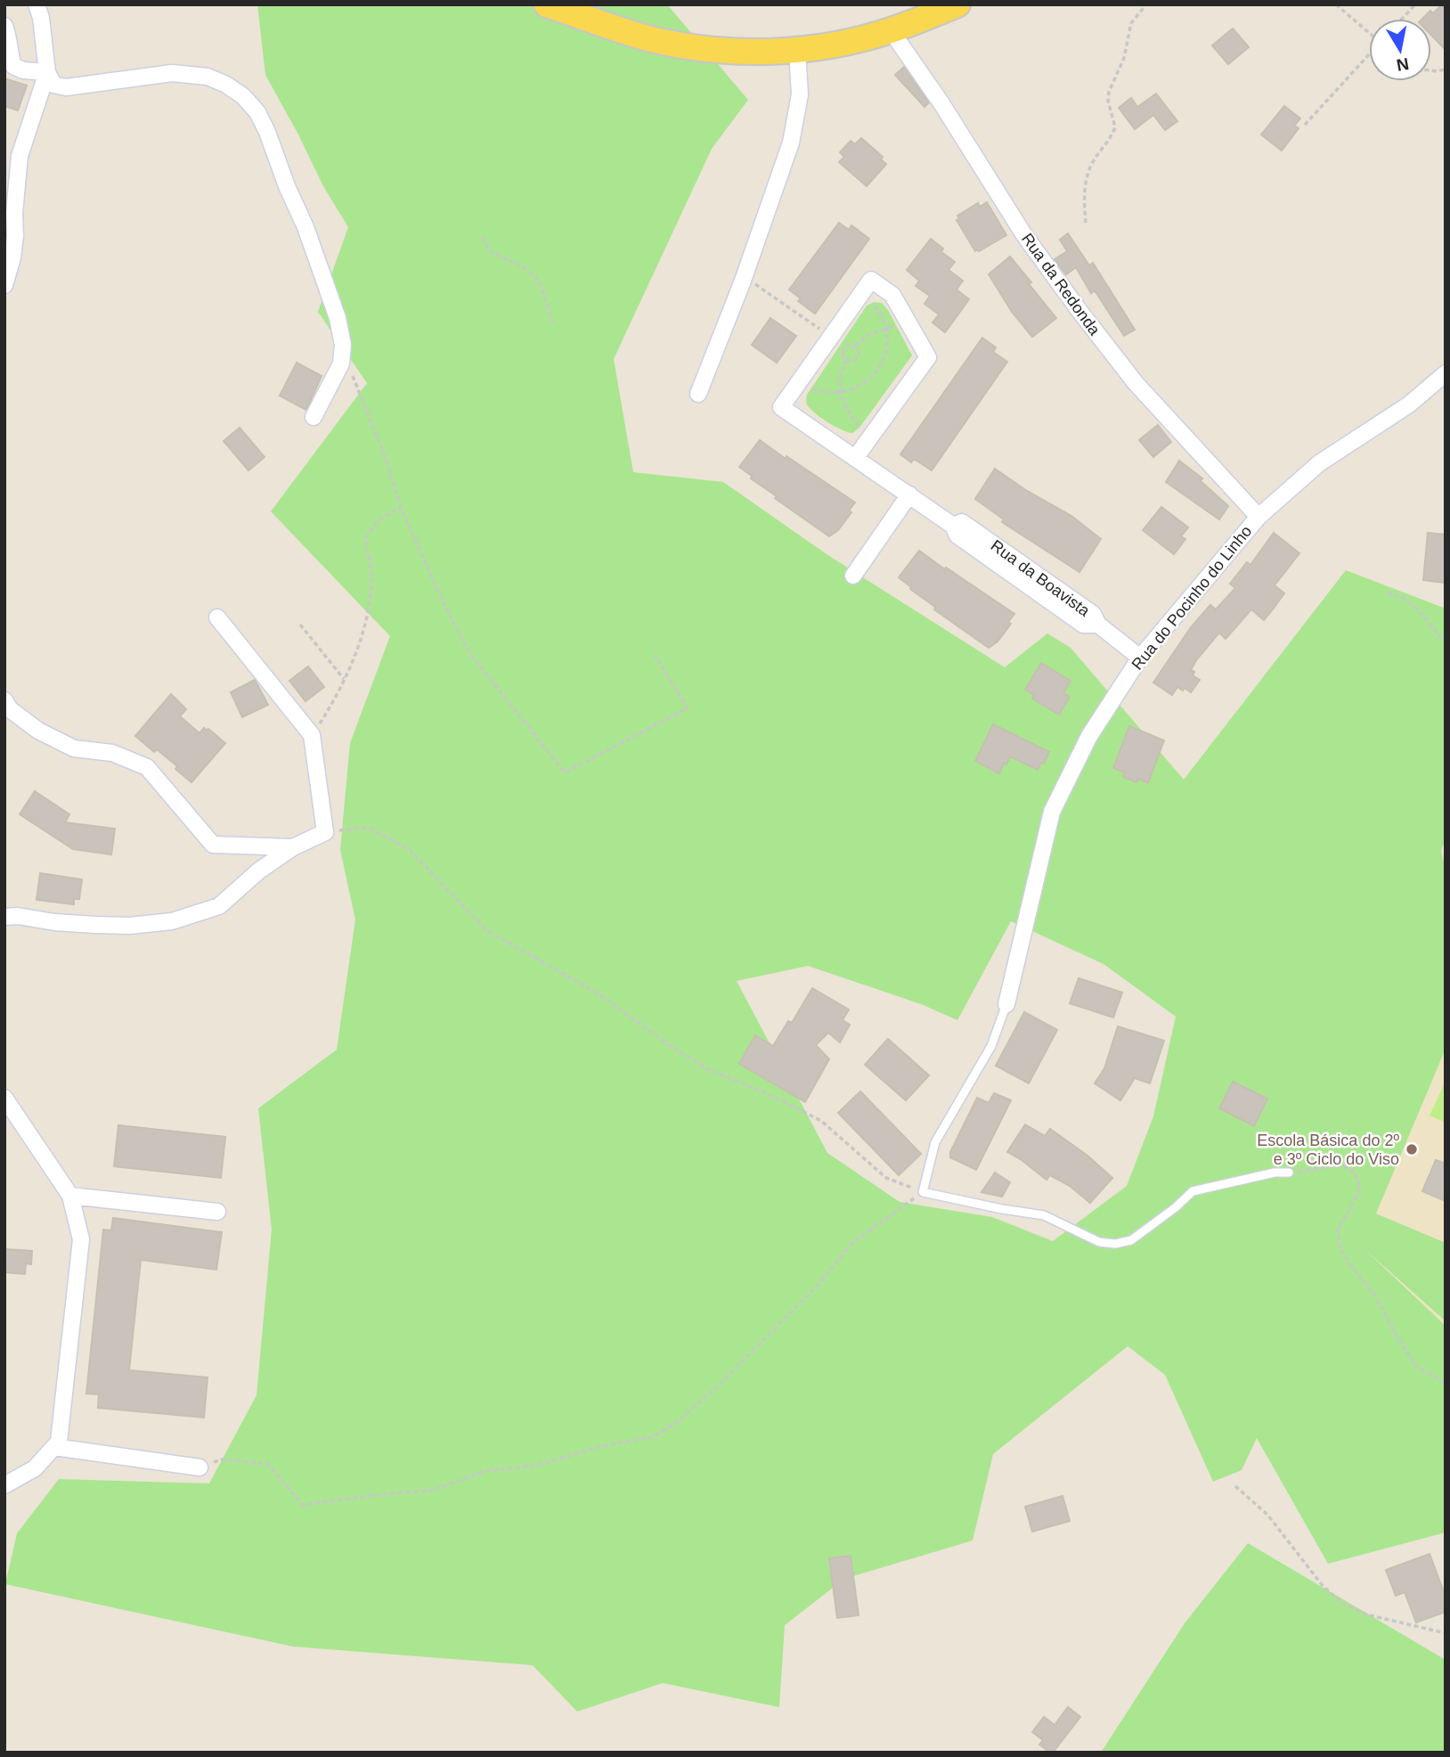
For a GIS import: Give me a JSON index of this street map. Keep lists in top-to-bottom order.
{
  "streets": {
    "street": ["Rua da Redonda", "Rua da Boavista", "Rua do Pocinho do Linho"]
  },
  "crossings": [
    ["Rua da Redonda", "Rua do Pocinho do Linho"],
    ["Rua da Boavista", "Rua do Pocinho do Linho"]
  ],
  "places": ["Escola Básica do 2º e 3º Ciclo do Viso"],
  "north": "bottom"
}
